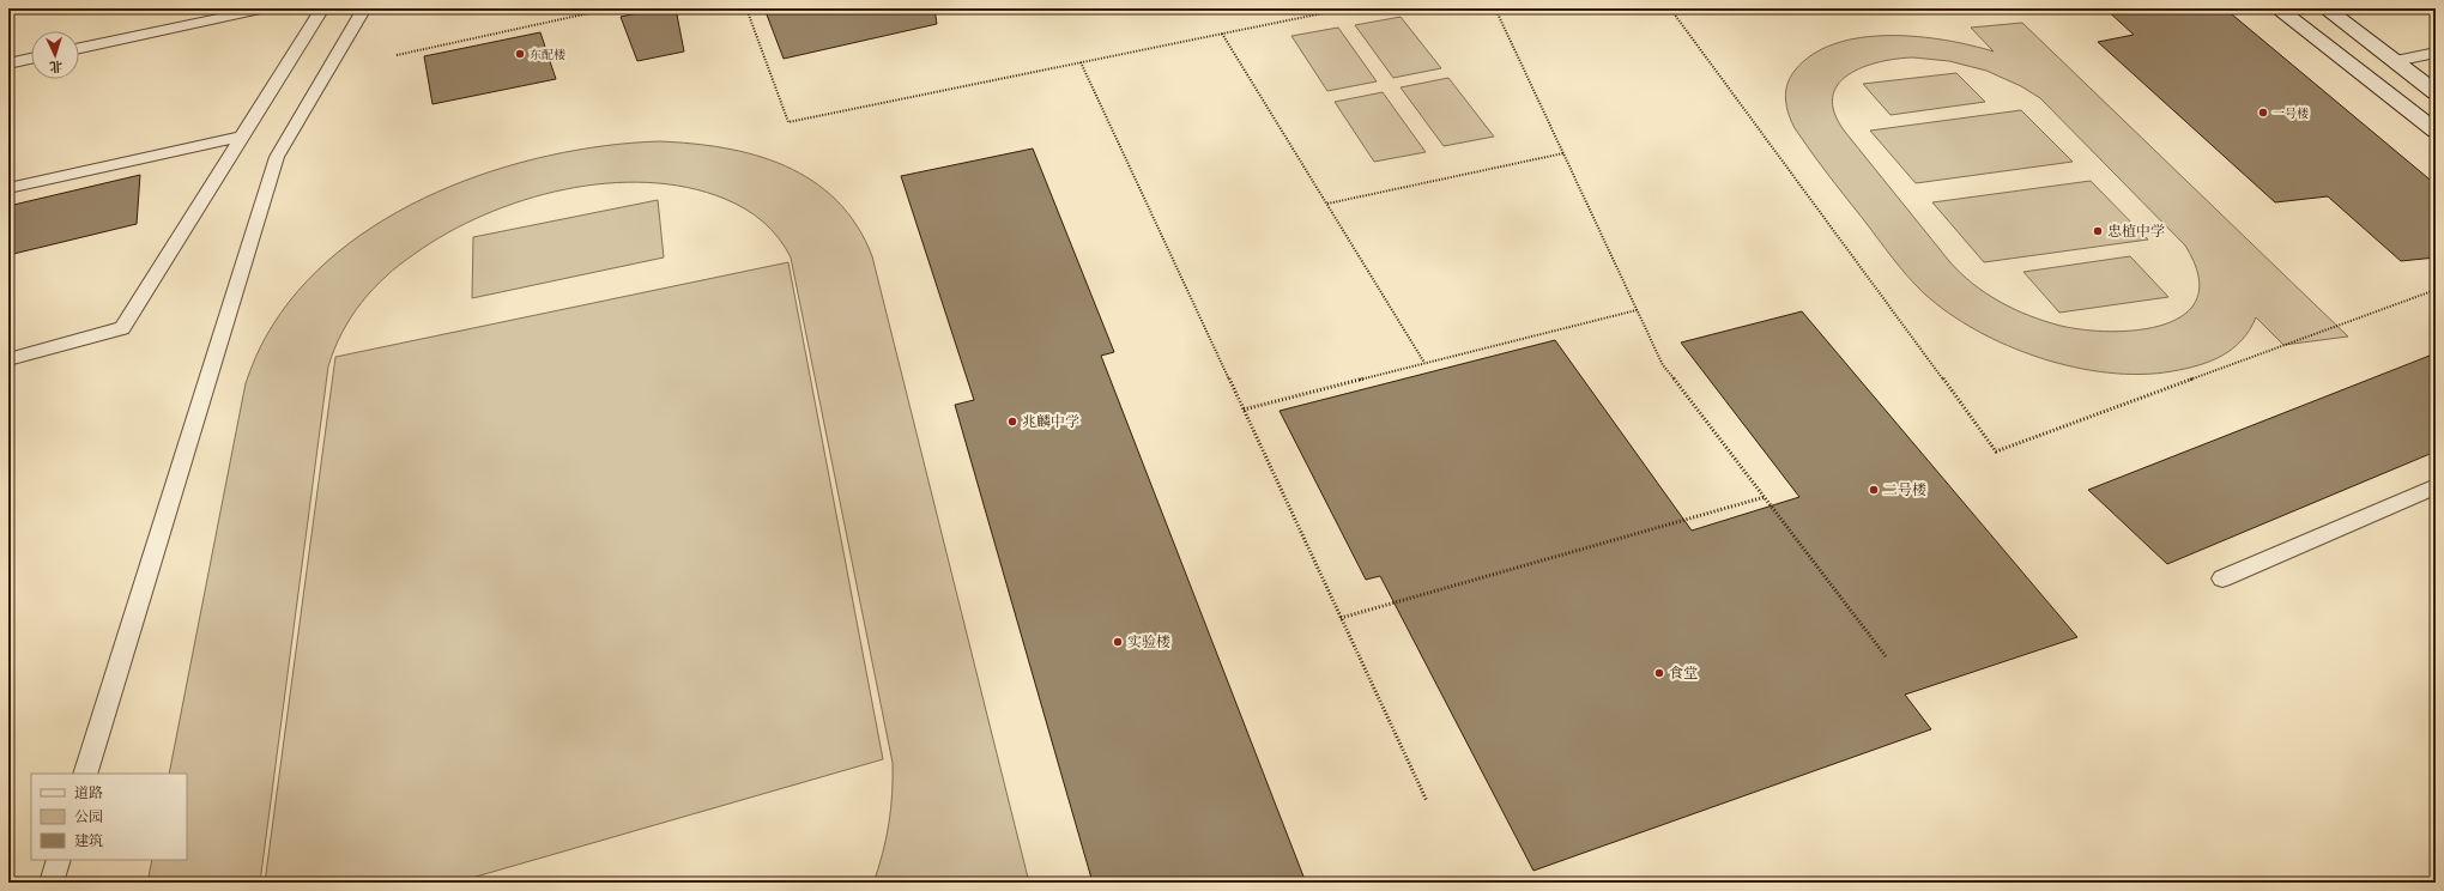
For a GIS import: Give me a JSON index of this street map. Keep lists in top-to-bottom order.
{
  "places": [
    "东配楼",
    "一号楼",
    "忠植中学",
    "兆麟中学",
    "二号楼",
    "实验楼",
    "食堂"
  ],
  "legend": ["道路", "公园", "建筑"],
  "north": "bottom"
}
